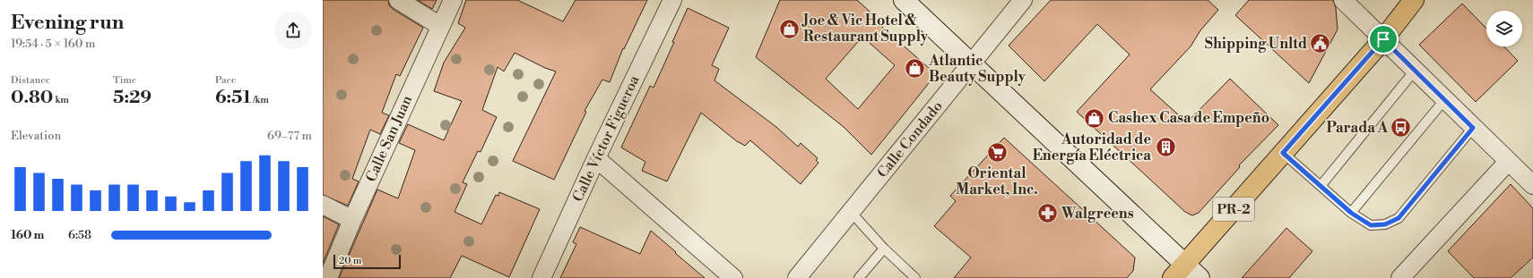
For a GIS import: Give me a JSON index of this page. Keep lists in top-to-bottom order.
{
  "streets": {
    "main road": ["PR-2"],
    "street": ["Calle San Juan", "Calle Víctor Figueroa", "Calle Condado"]
  },
  "places": {
    "shop": ["Joe & Vic Hotel & Restaurant Supply", "Atlantic Beauty Supply", "Cashex Casa de Empeño"],
    "public building": ["Shipping Unltd"],
    "bus stop": ["Parada A"],
    "building": ["Autoridad de Energía Eléctrica"],
    "supermarket": ["Oriental Market, Inc."],
    "pharmacy": ["Walgreens"]
  },
  "scale_bar": "20 m",
  "page": {
    "heading": ["Evening run", "19:54 · 5 × 160 m"],
    "stats": [
      ["Distance", "0.80 km"],
      ["Time", "5:29"],
      ["Pace", "6:51 /km"]
    ],
    "chart": ["Elevation", "69–77 m"],
    "list": [
      {
        "name": "160 m",
        "note": "6:58"
      }
    ],
    "scale": "20 m"
  }
}
